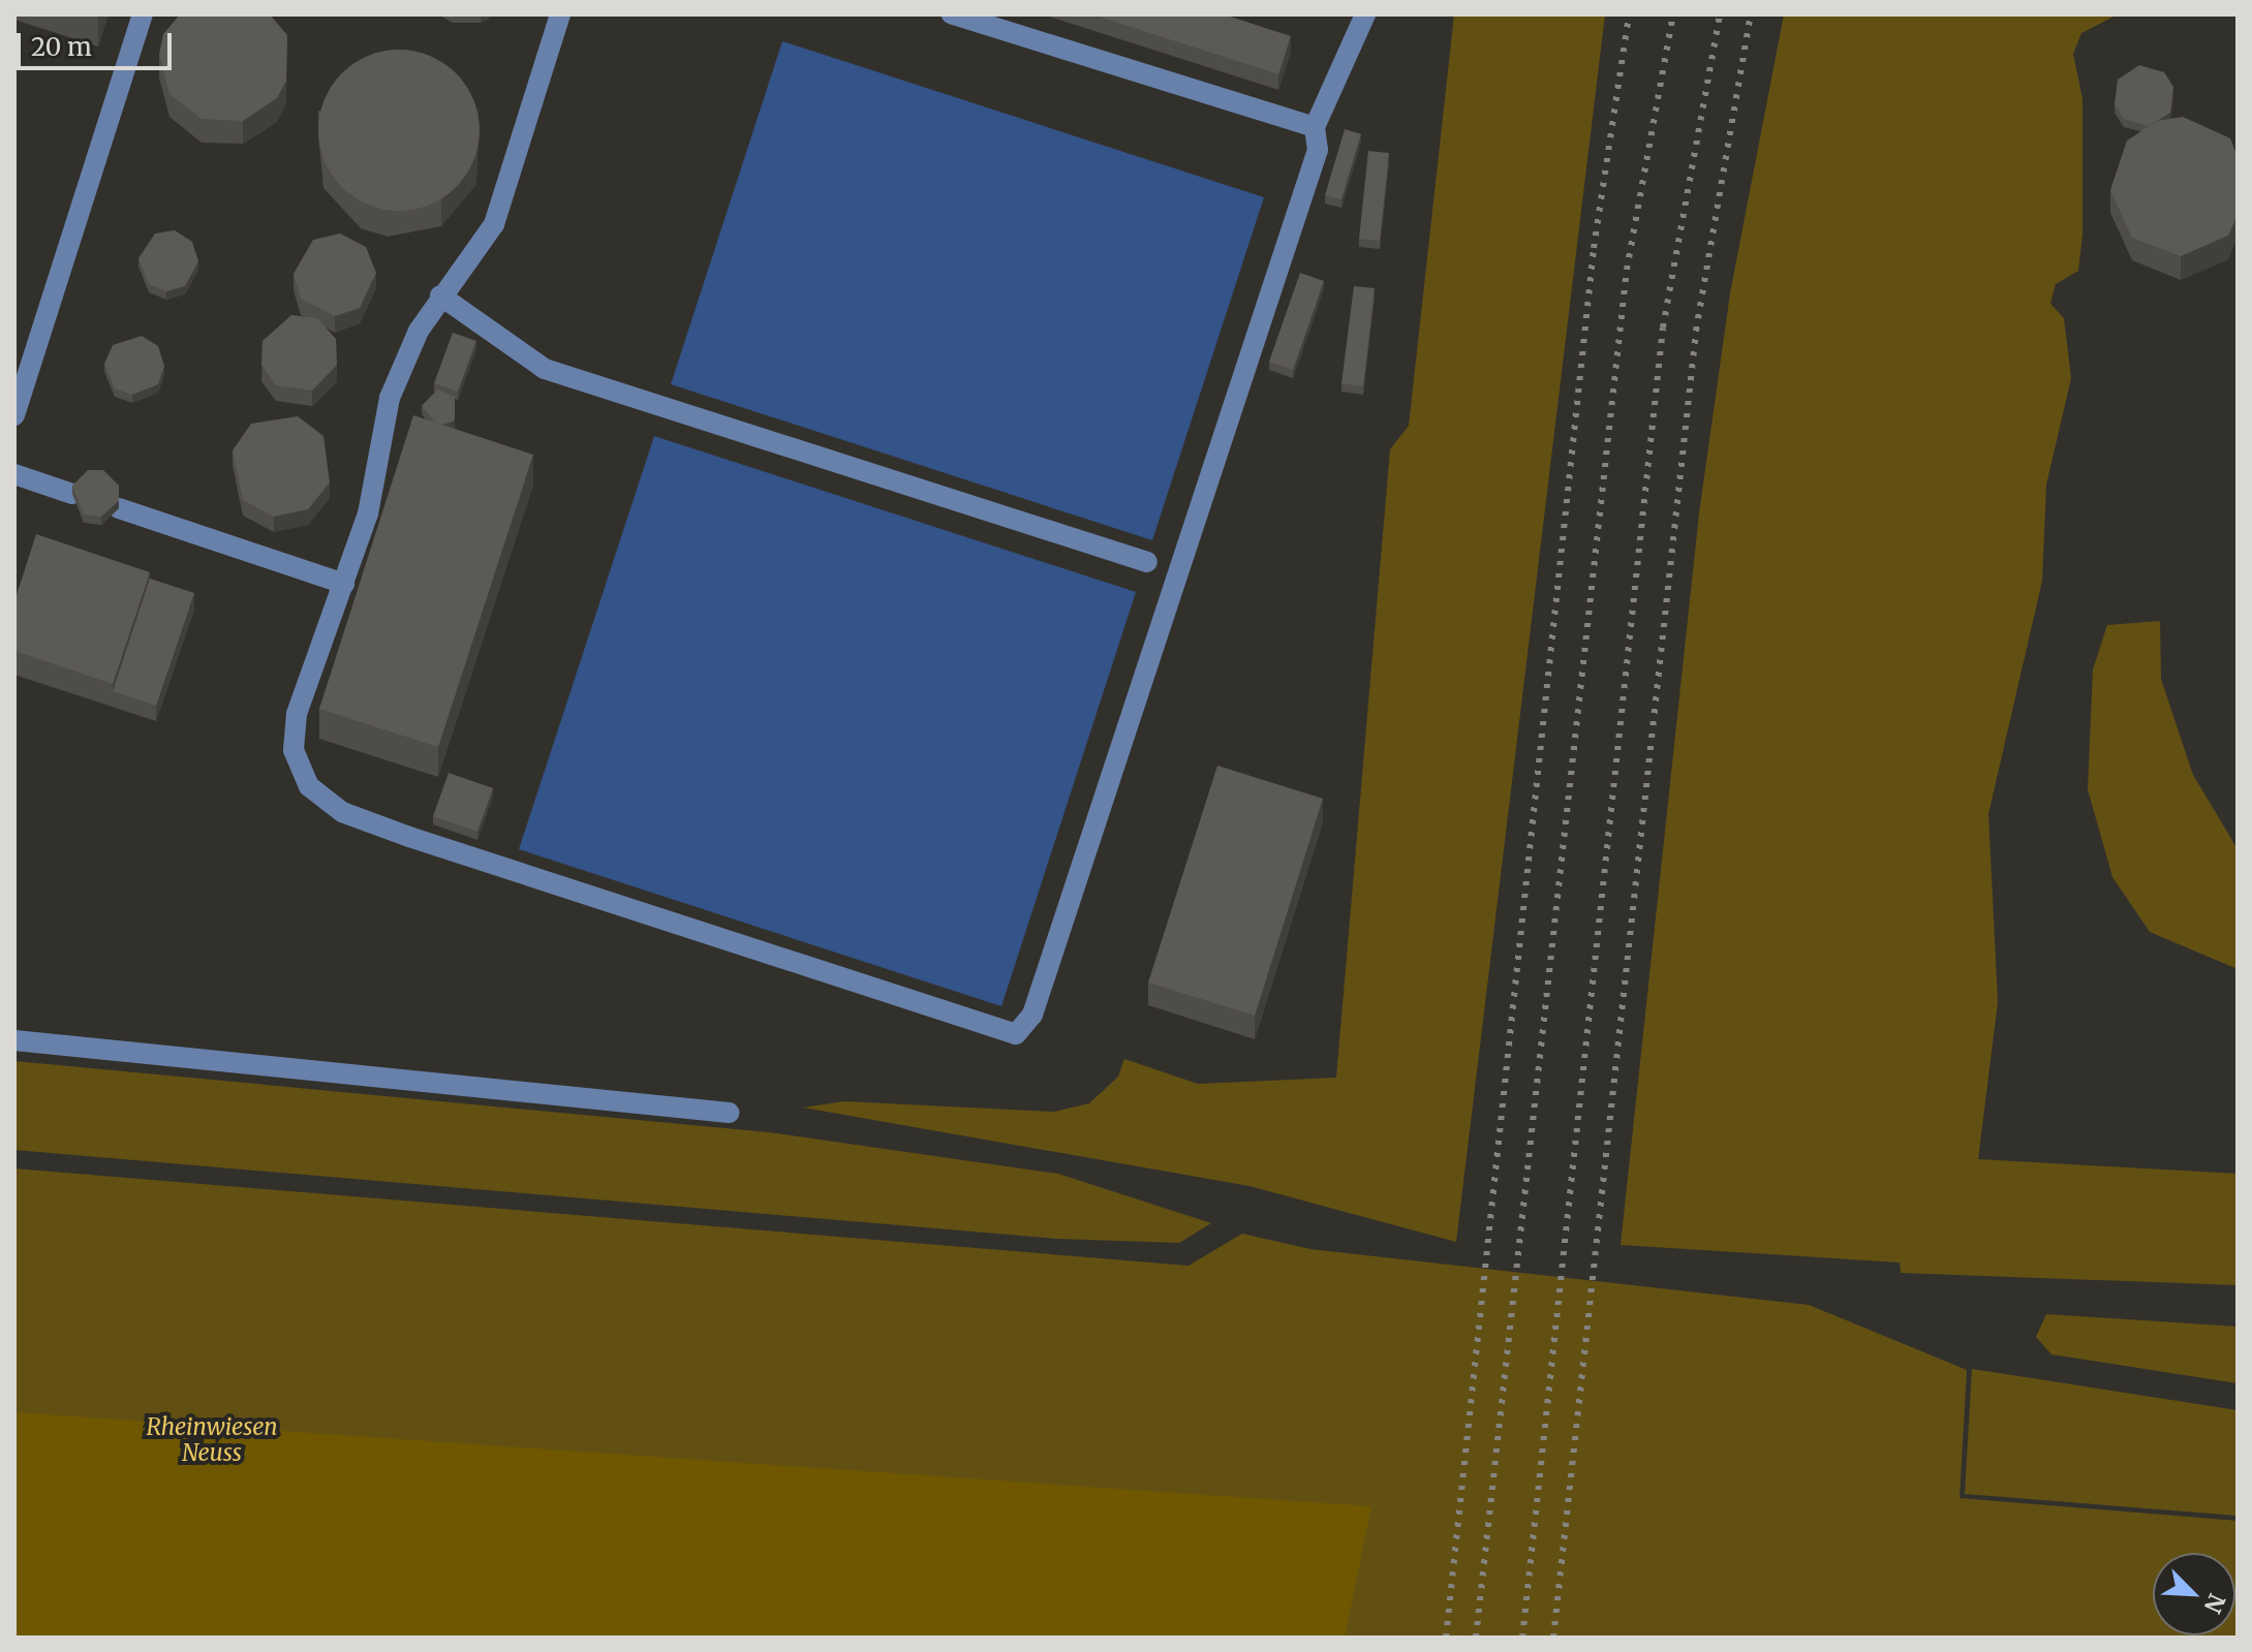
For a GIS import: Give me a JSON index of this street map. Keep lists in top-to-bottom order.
{
  "parks": ["Rheinwiesen Neuss"],
  "scale_bar": "20 m",
  "north": "bottom right"
}
